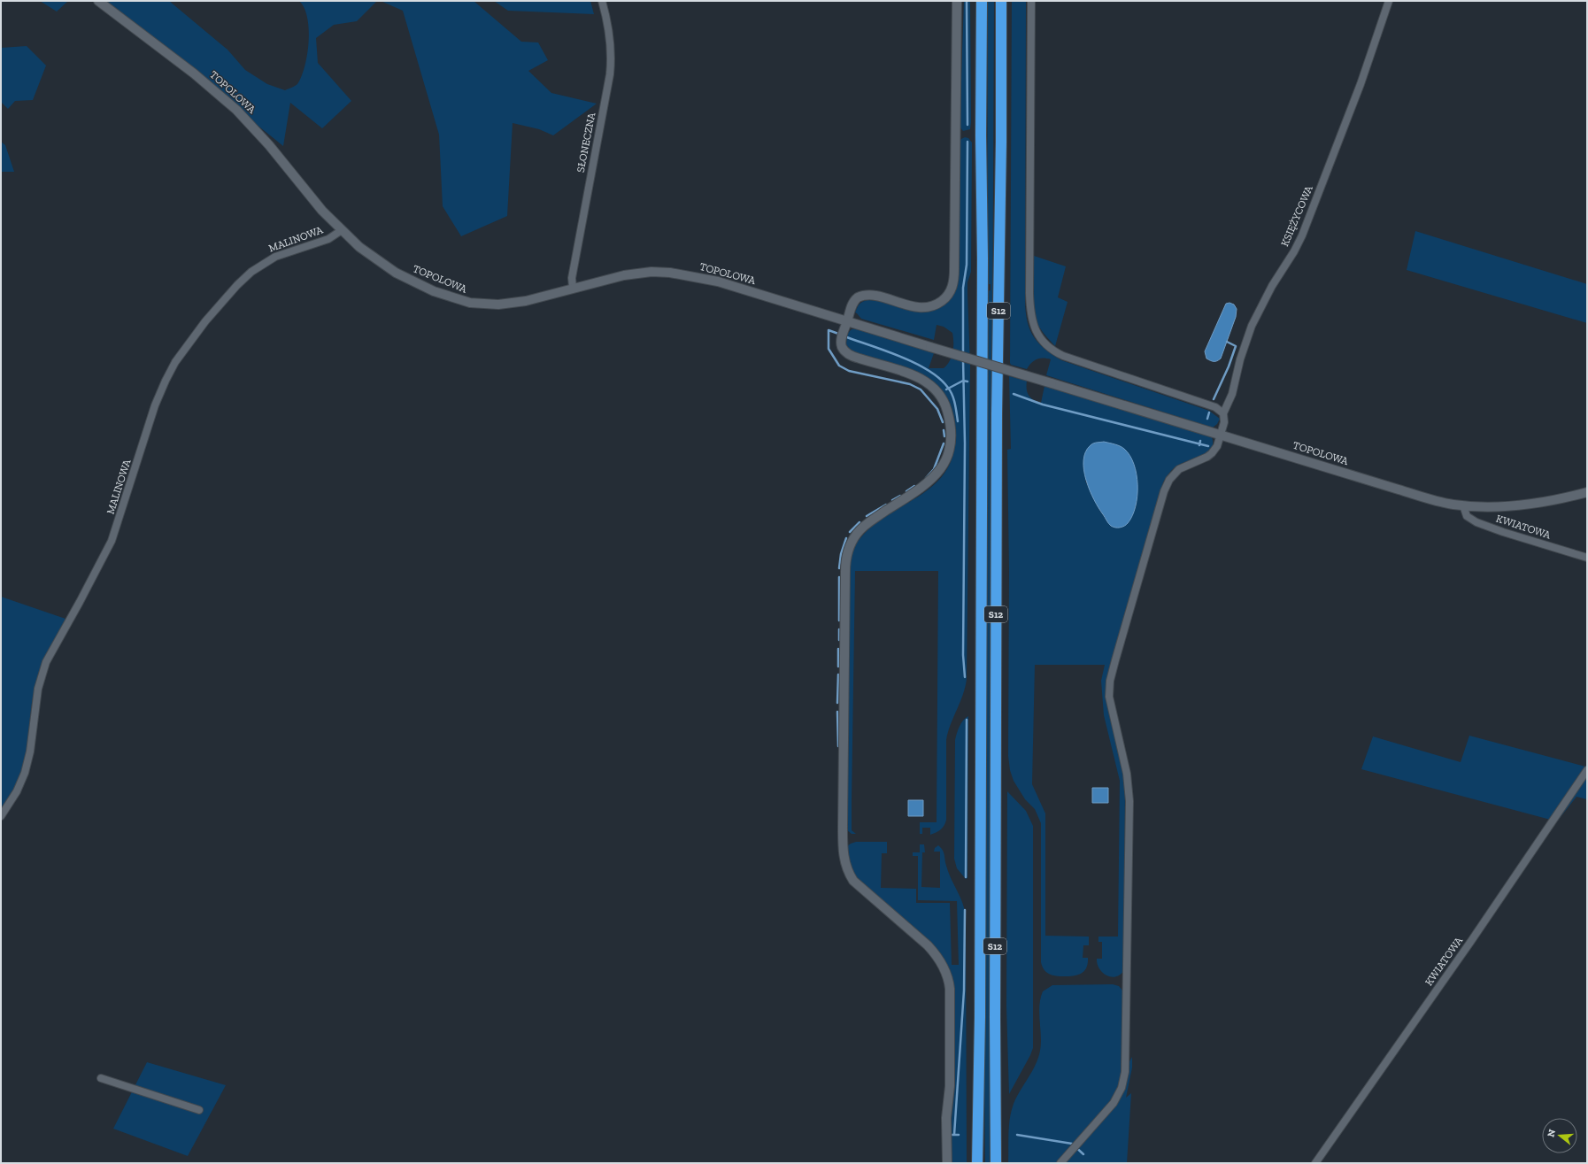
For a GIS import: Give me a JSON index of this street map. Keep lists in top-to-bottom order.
{
  "streets": {
    "highway": ["S12"],
    "street": [
      "TOPOLOWA",
      "SŁONECZNA",
      "KSIĘŻYCOWA",
      "MALINOWA",
      "KWIATOWA"
    ]
  },
  "crossings": [
    ["TOPOLOWA", "SŁONECZNA"],
    ["TOPOLOWA", "KSIĘŻYCOWA"],
    ["TOPOLOWA", "MALINOWA"],
    ["TOPOLOWA", "KWIATOWA"]
  ],
  "north": "left"
}
